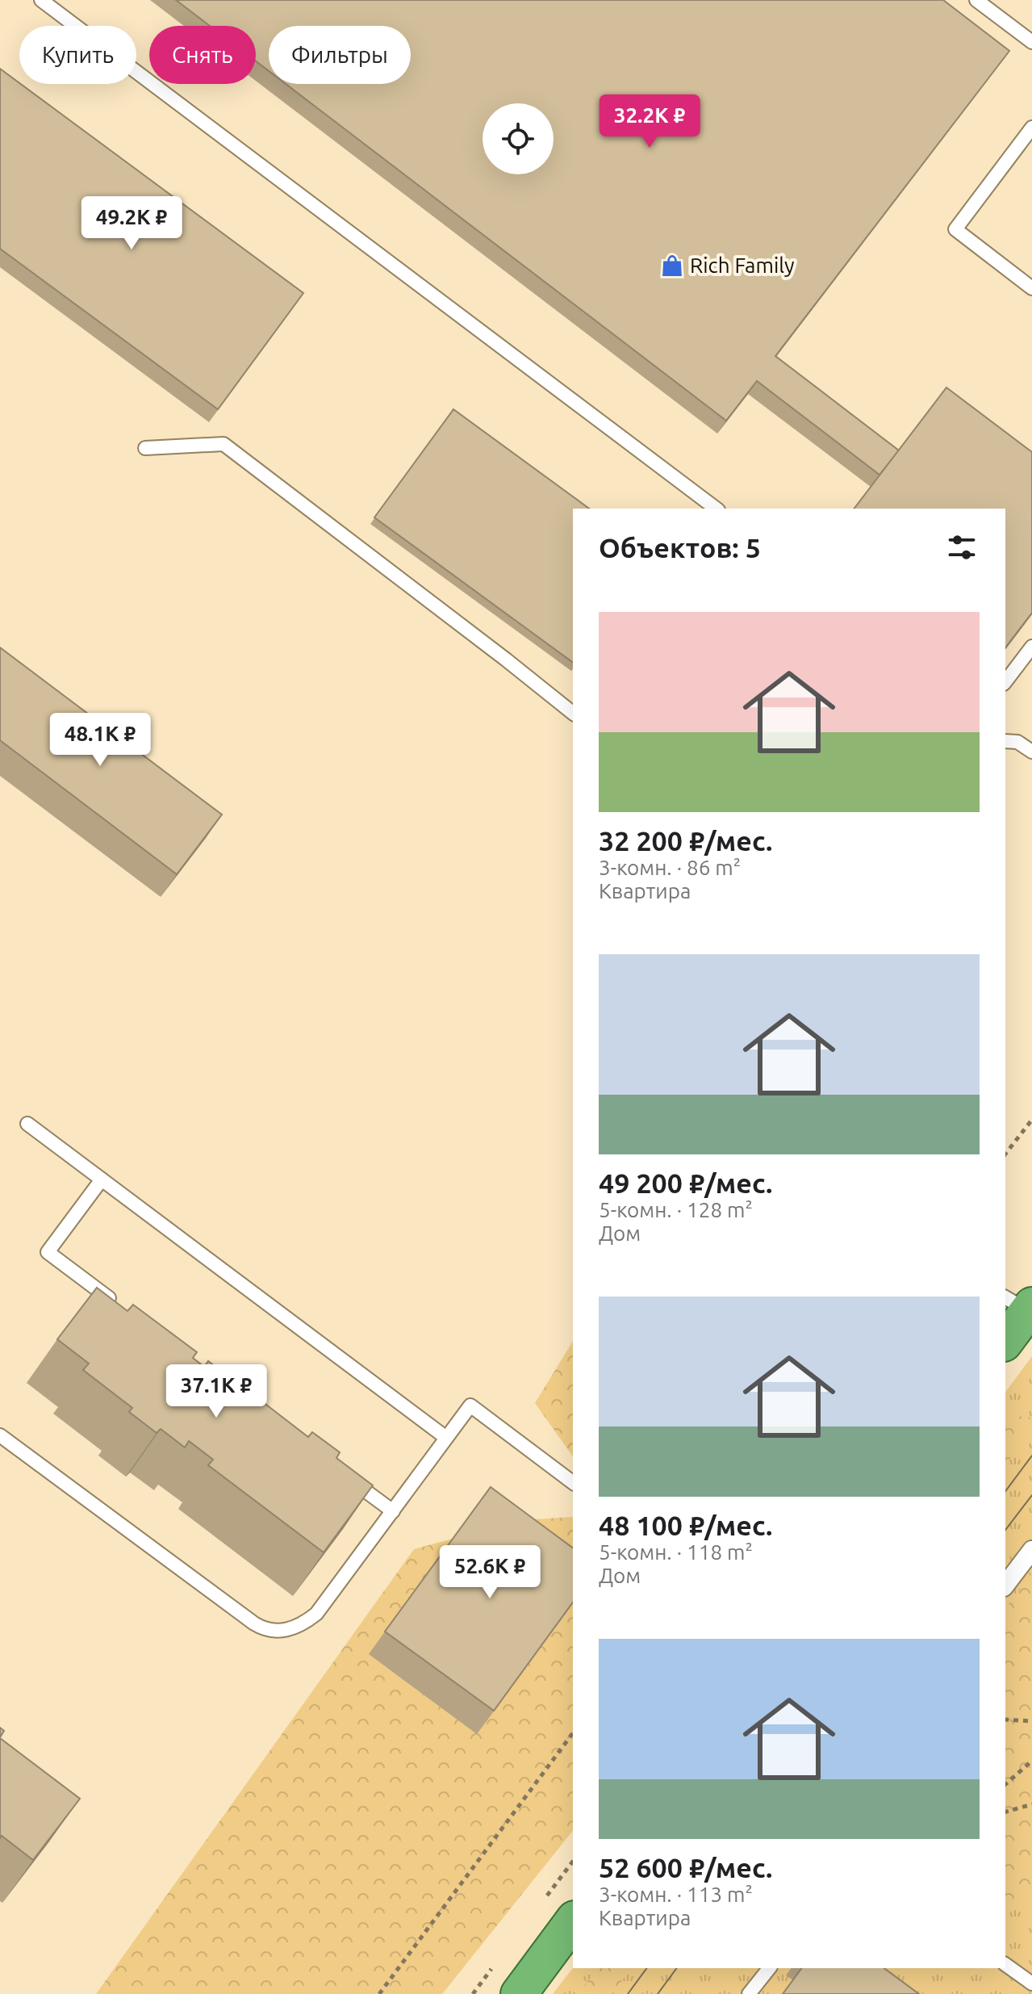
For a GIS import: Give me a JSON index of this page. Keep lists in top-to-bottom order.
{
  "places": {
    "shop": ["Rich Family"]
  },
  "page": {
    "chip": ["Купить", "Снять", "Фильтры"],
    "price": [
      "32.2K ₽",
      "49.2K ₽",
      "48.1K ₽",
      "37.1K ₽",
      "52.6K ₽"
    ],
    "heading": "Объектов: 5",
    "list": [
      {
        "name": "32 200 ₽/мес.",
        "note": "3-комн. · 86 m² · Квартира"
      },
      {
        "name": "49 200 ₽/мес.",
        "note": "5-комн. · 128 m² · Дом"
      },
      {
        "name": "48 100 ₽/мес.",
        "note": "5-комн. · 118 m² · Дом"
      },
      {
        "name": "52 600 ₽/мес.",
        "note": "3-комн. · 113 m² · Квартира"
      }
    ]
  }
}
